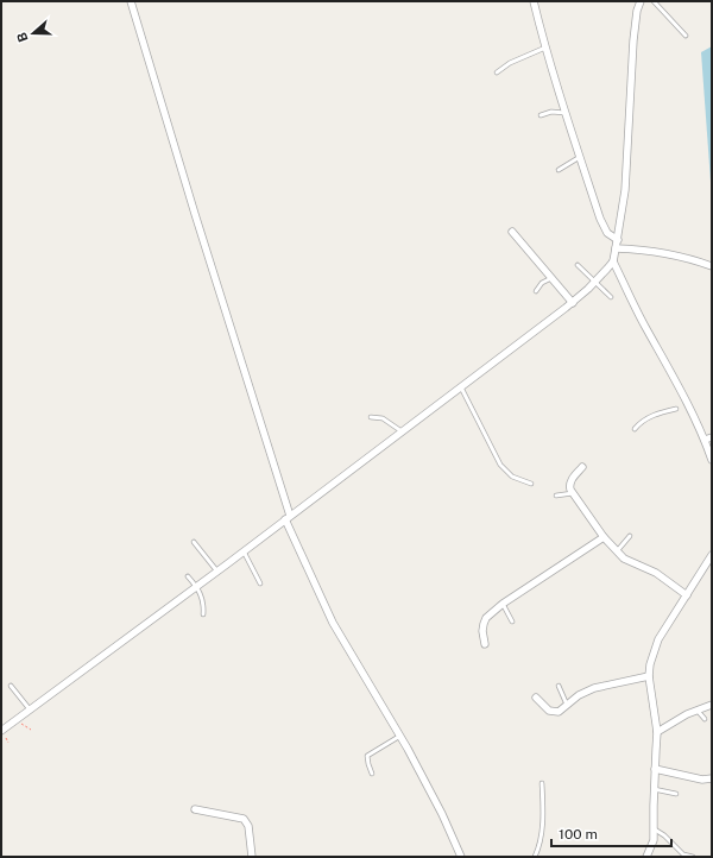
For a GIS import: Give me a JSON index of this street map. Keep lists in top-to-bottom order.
{
  "scale_bar": "100 m",
  "north": "left"
}
